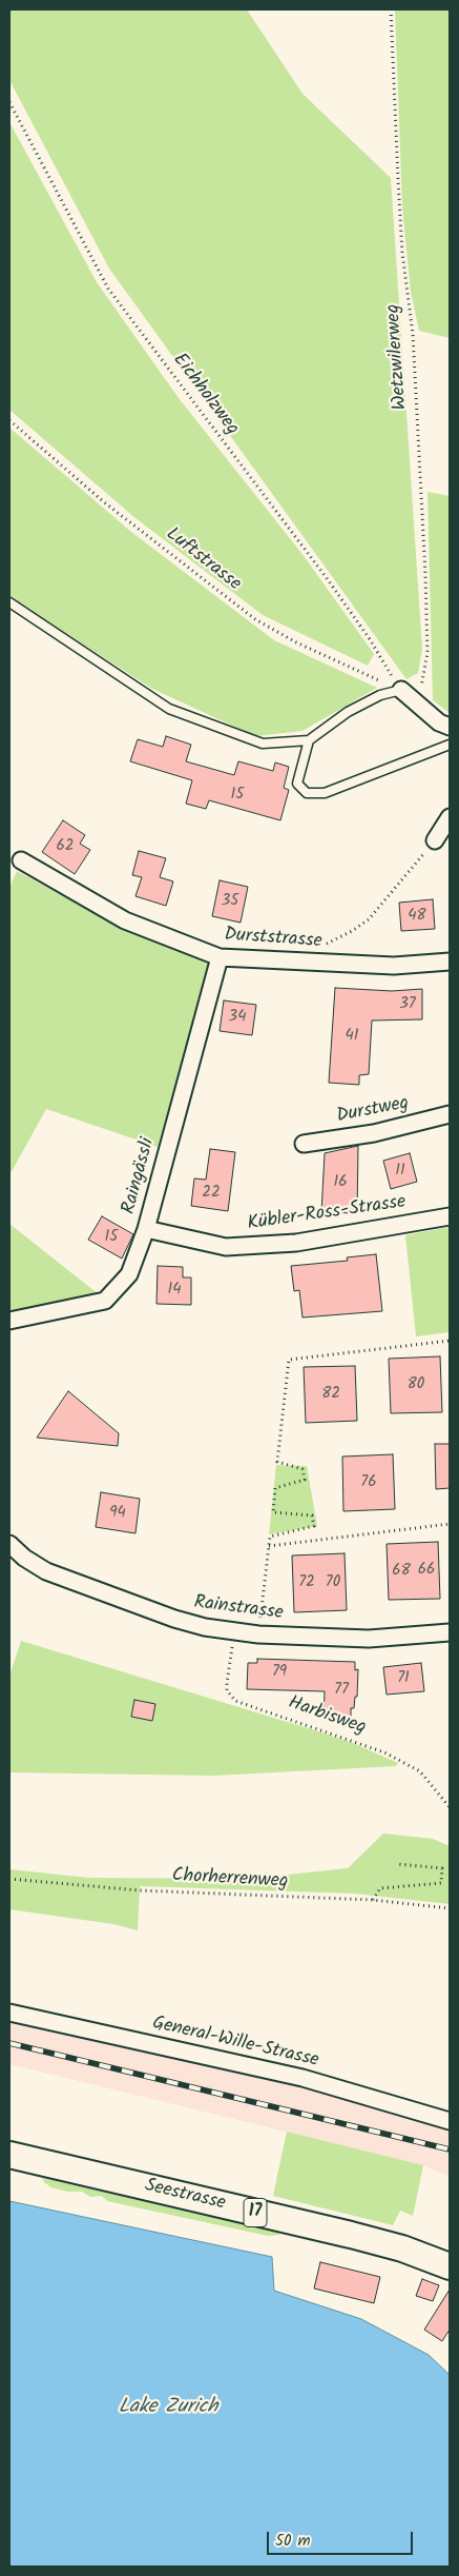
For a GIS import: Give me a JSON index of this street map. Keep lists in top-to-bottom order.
{
  "streets": {
    "main road": ["Seestrasse", "17"],
    "street": [
      "Durststrasse",
      "Durstweg",
      "Raingässli",
      "Kübler-Ross-Strasse",
      "Rainstrasse",
      "General-Wille-Strasse"
    ],
    "path": [
      "Wetzwilerweg",
      "Eichholzweg",
      "Luftstrasse",
      "Harbisweg",
      "Chorherrenweg"
    ]
  },
  "crossings": [
    ["Eichholzweg", "Luftstrasse"],
    ["Durststrasse", "Raingässli"],
    ["Raingässli", "Kübler-Ross-Strasse"]
  ],
  "water": ["Lake Zurich"],
  "house_numbers": [
    "15",
    "62",
    "35",
    "48",
    "37",
    "34",
    "41",
    "11",
    "16",
    "22",
    "15",
    "14",
    "80",
    "82",
    "76",
    "94",
    "66",
    "68",
    "72",
    "70",
    "79",
    "71",
    "77"
  ],
  "scale_bar": "50 m"
}
